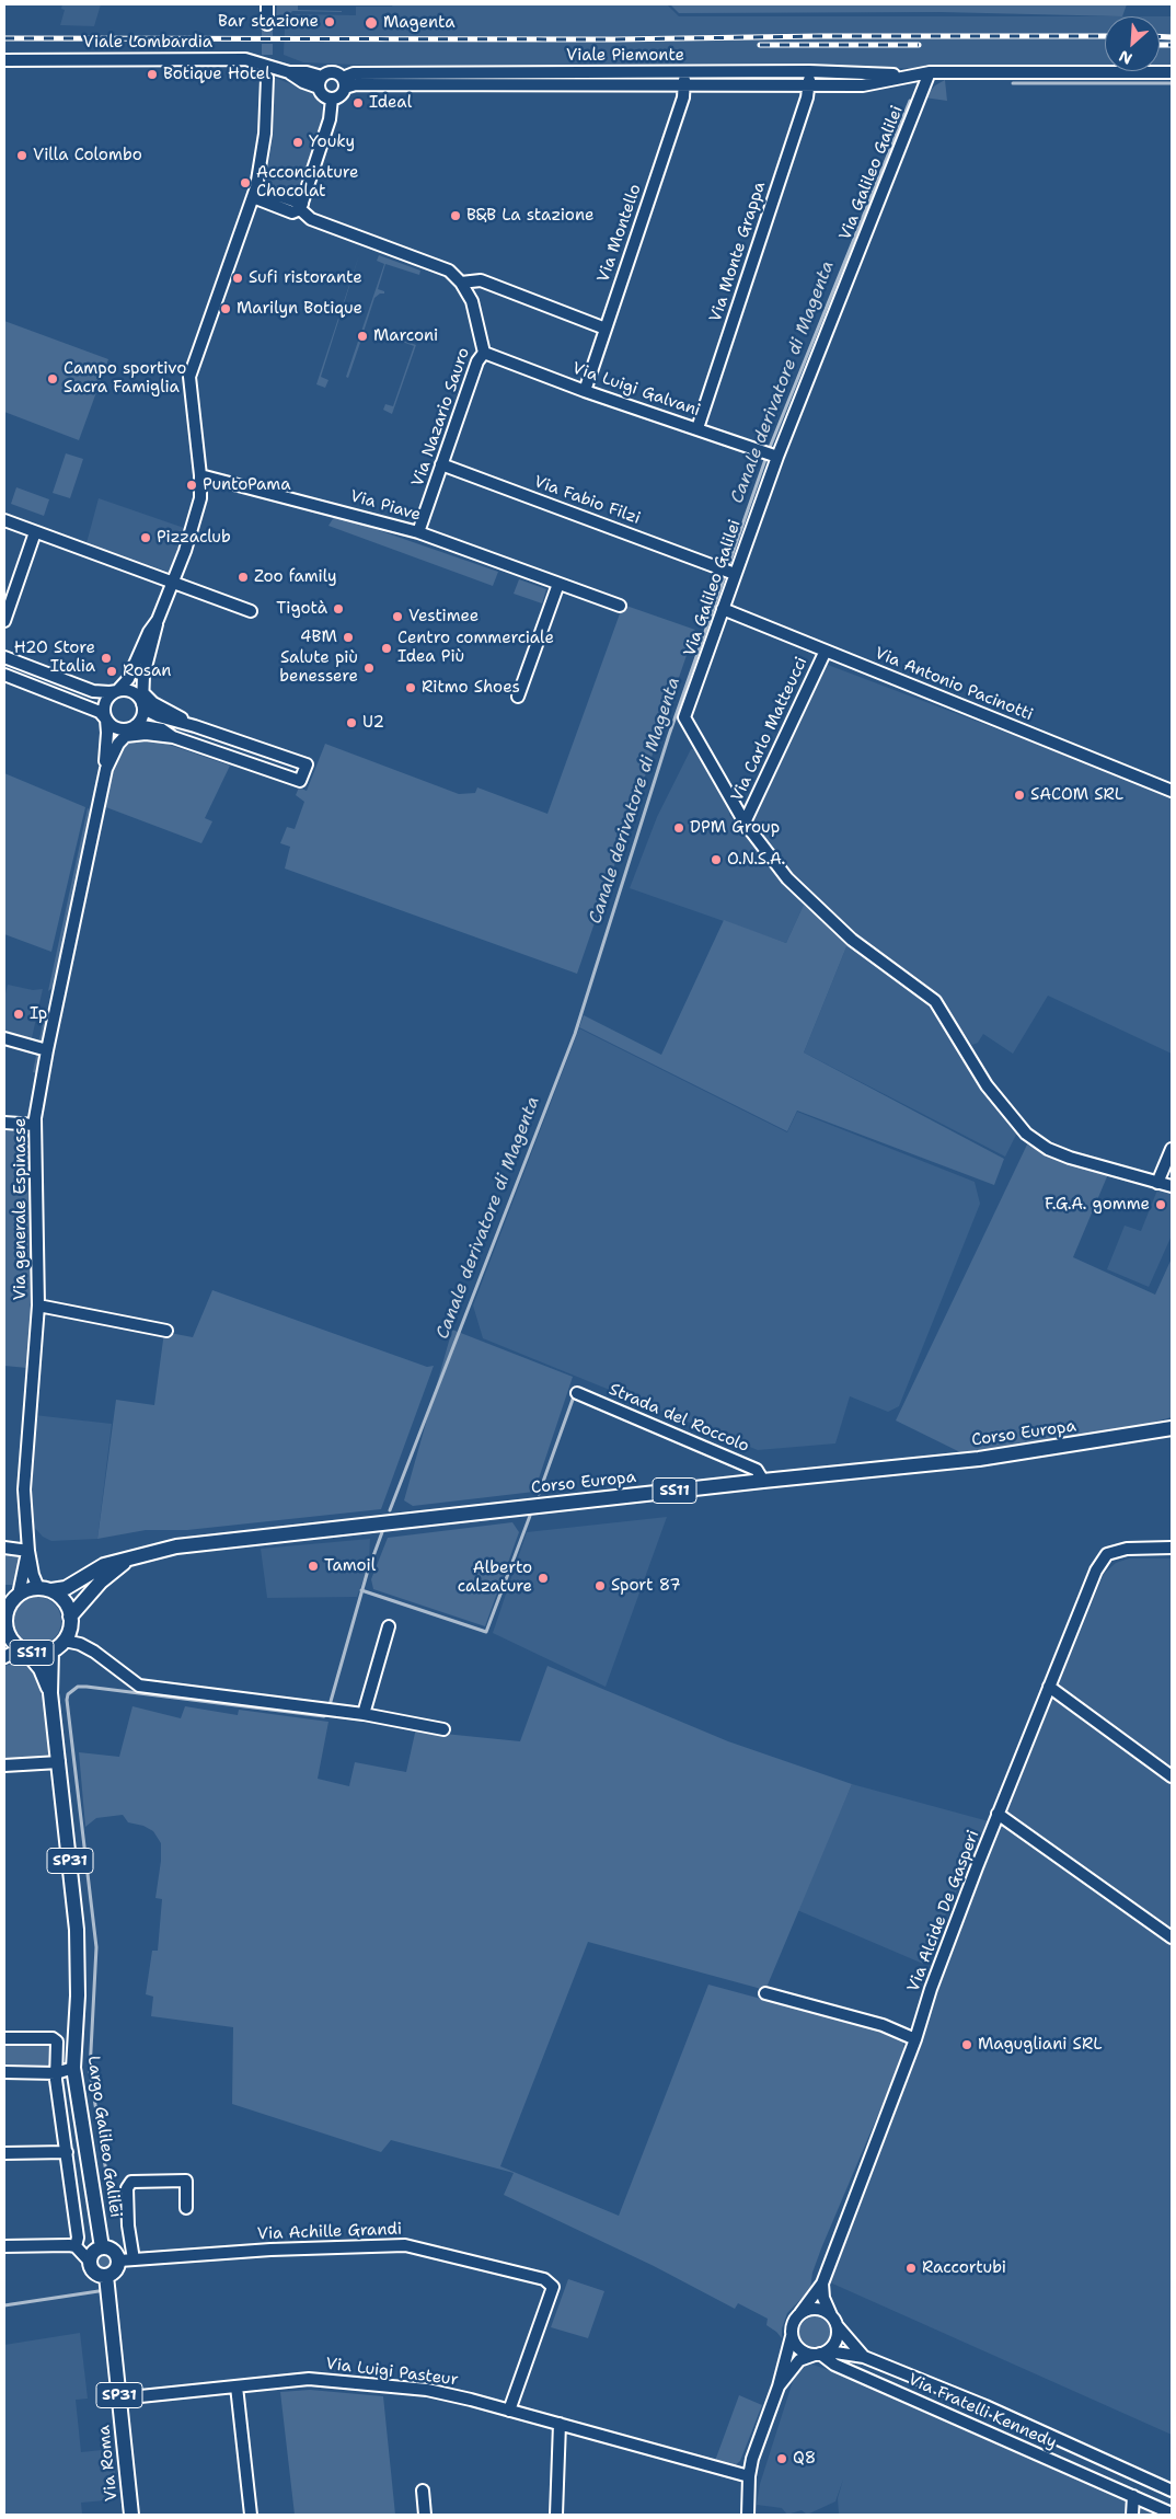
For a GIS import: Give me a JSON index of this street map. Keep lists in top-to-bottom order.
{
  "streets": {
    "main road": [
      "Corso Europa",
      "SS11",
      "SP31",
      "Largo Galileo Galilei",
      "Via Roma"
    ],
    "street": [
      "Viale Lombardia",
      "Viale Piemonte",
      "Via Galileo Galilei",
      "Via Montello",
      "Via Monte Grappa",
      "Via Luigi Galvani",
      "Via Nazario Sauro",
      "Via Fabio Filzi",
      "Via Piave",
      "Via Antonio Pacinotti",
      "Via Carlo Matteucci",
      "Via generale Espinasse",
      "Strada del Roccolo",
      "Via Alcide De Gasperi",
      "Via Achille Grandi",
      "Via Luigi Pasteur",
      "Via Fratelli Kennedy"
    ]
  },
  "crossings": [
    ["Viale Lombardia", "Viale Piemonte"],
    ["Viale Piemonte", "Via Galileo Galilei"],
    ["Viale Piemonte", "Via Montello"],
    ["Viale Piemonte", "Via Monte Grappa"],
    ["Via Galileo Galilei", "Via Luigi Galvani"],
    ["Via Galileo Galilei", "Via Fabio Filzi"],
    ["Via Galileo Galilei", "Via Antonio Pacinotti"],
    ["Via Galileo Galilei", "Via Carlo Matteucci"],
    ["Via Montello", "Via Luigi Galvani"],
    ["Via Monte Grappa", "Via Luigi Galvani"],
    ["Via Luigi Galvani", "Via Nazario Sauro"],
    ["Via Nazario Sauro", "Via Fabio Filzi"],
    ["Via Nazario Sauro", "Via Piave"],
    ["Via Piave", "Via generale Espinasse"],
    ["Via Antonio Pacinotti", "Via Carlo Matteucci"],
    ["Via generale Espinasse", "Corso Europa"],
    ["Via generale Espinasse", "SS11"],
    ["Via generale Espinasse", "SP31"],
    ["Strada del Roccolo", "Corso Europa"],
    ["Corso Europa", "SS11"],
    ["Corso Europa", "SP31"],
    ["SS11", "SP31"],
    ["SP31", "Largo Galileo Galilei"],
    ["Via Alcide De Gasperi", "Via Fratelli Kennedy"],
    ["Largo Galileo Galilei", "Via Achille Grandi"],
    ["Largo Galileo Galilei", "Via Roma"],
    ["Via Achille Grandi", "Via Luigi Pasteur"],
    ["Via Achille Grandi", "Via Roma"],
    ["Via Luigi Pasteur", "Via Roma"]
  ],
  "water": ["Canale derivatore di Magenta"],
  "places": [
    "Bar stazione",
    "Magenta",
    "Botique Hotel",
    "Ideal",
    "Youky",
    "Villa Colombo",
    "Acconciature Chocolat",
    "B&B La stazione",
    "Sufi ristorante",
    "Marilyn Botique",
    "Marconi",
    "Campo sportivo Sacra Famiglia",
    "PuntoPama",
    "Pizzaclub",
    "Zoo family",
    "Tigotà",
    "Vestimee",
    "4BM",
    "Centro commerciale Idea Più",
    "H2O Store Italia",
    "Salute più benessere",
    "Rosan",
    "Ritmo Shoes",
    "U2",
    "SACOM SRL",
    "DPM Group",
    "O.N.S.A.",
    "Ip",
    "F.G.A. gomme",
    "Tamoil",
    "Alberto calzature",
    "Sport 87",
    "Magugliani SRL",
    "Raccortubi",
    "Q8"
  ],
  "north": "bottom left"
}
